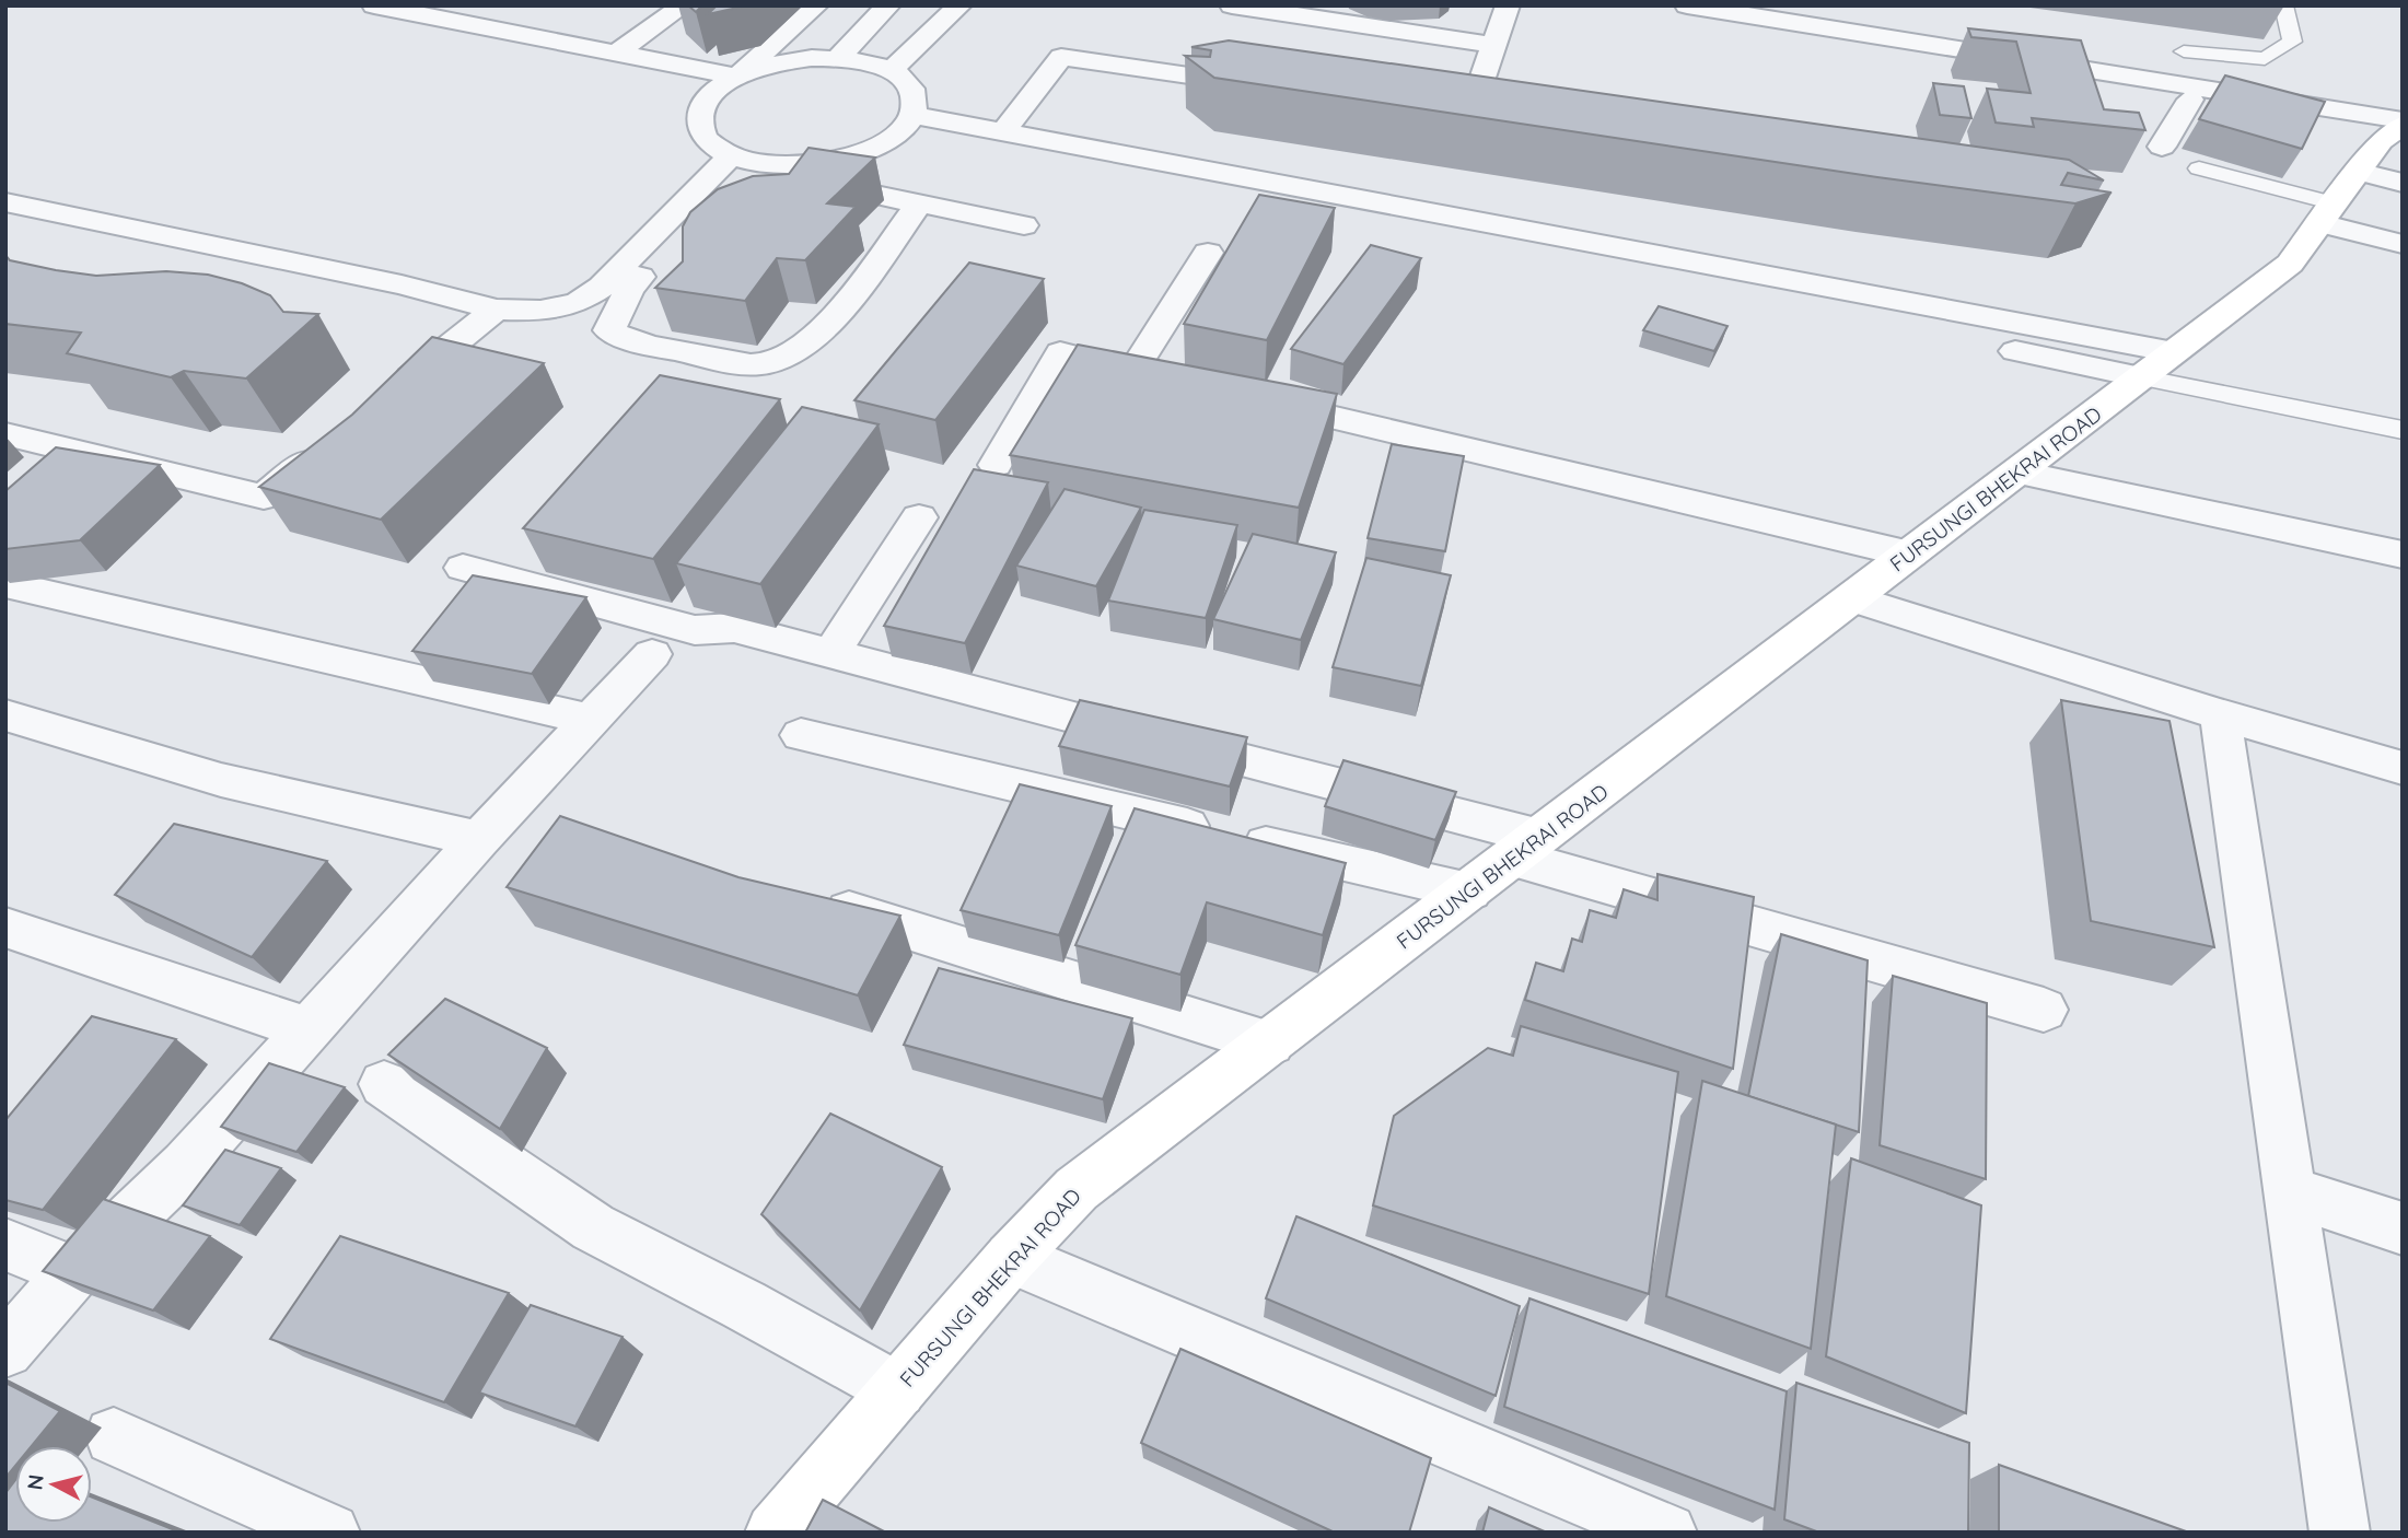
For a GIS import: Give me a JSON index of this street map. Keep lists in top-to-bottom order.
{
  "streets": {
    "street": ["FURSUNGI BHEKRAI ROAD"]
  },
  "north": "left"
}
